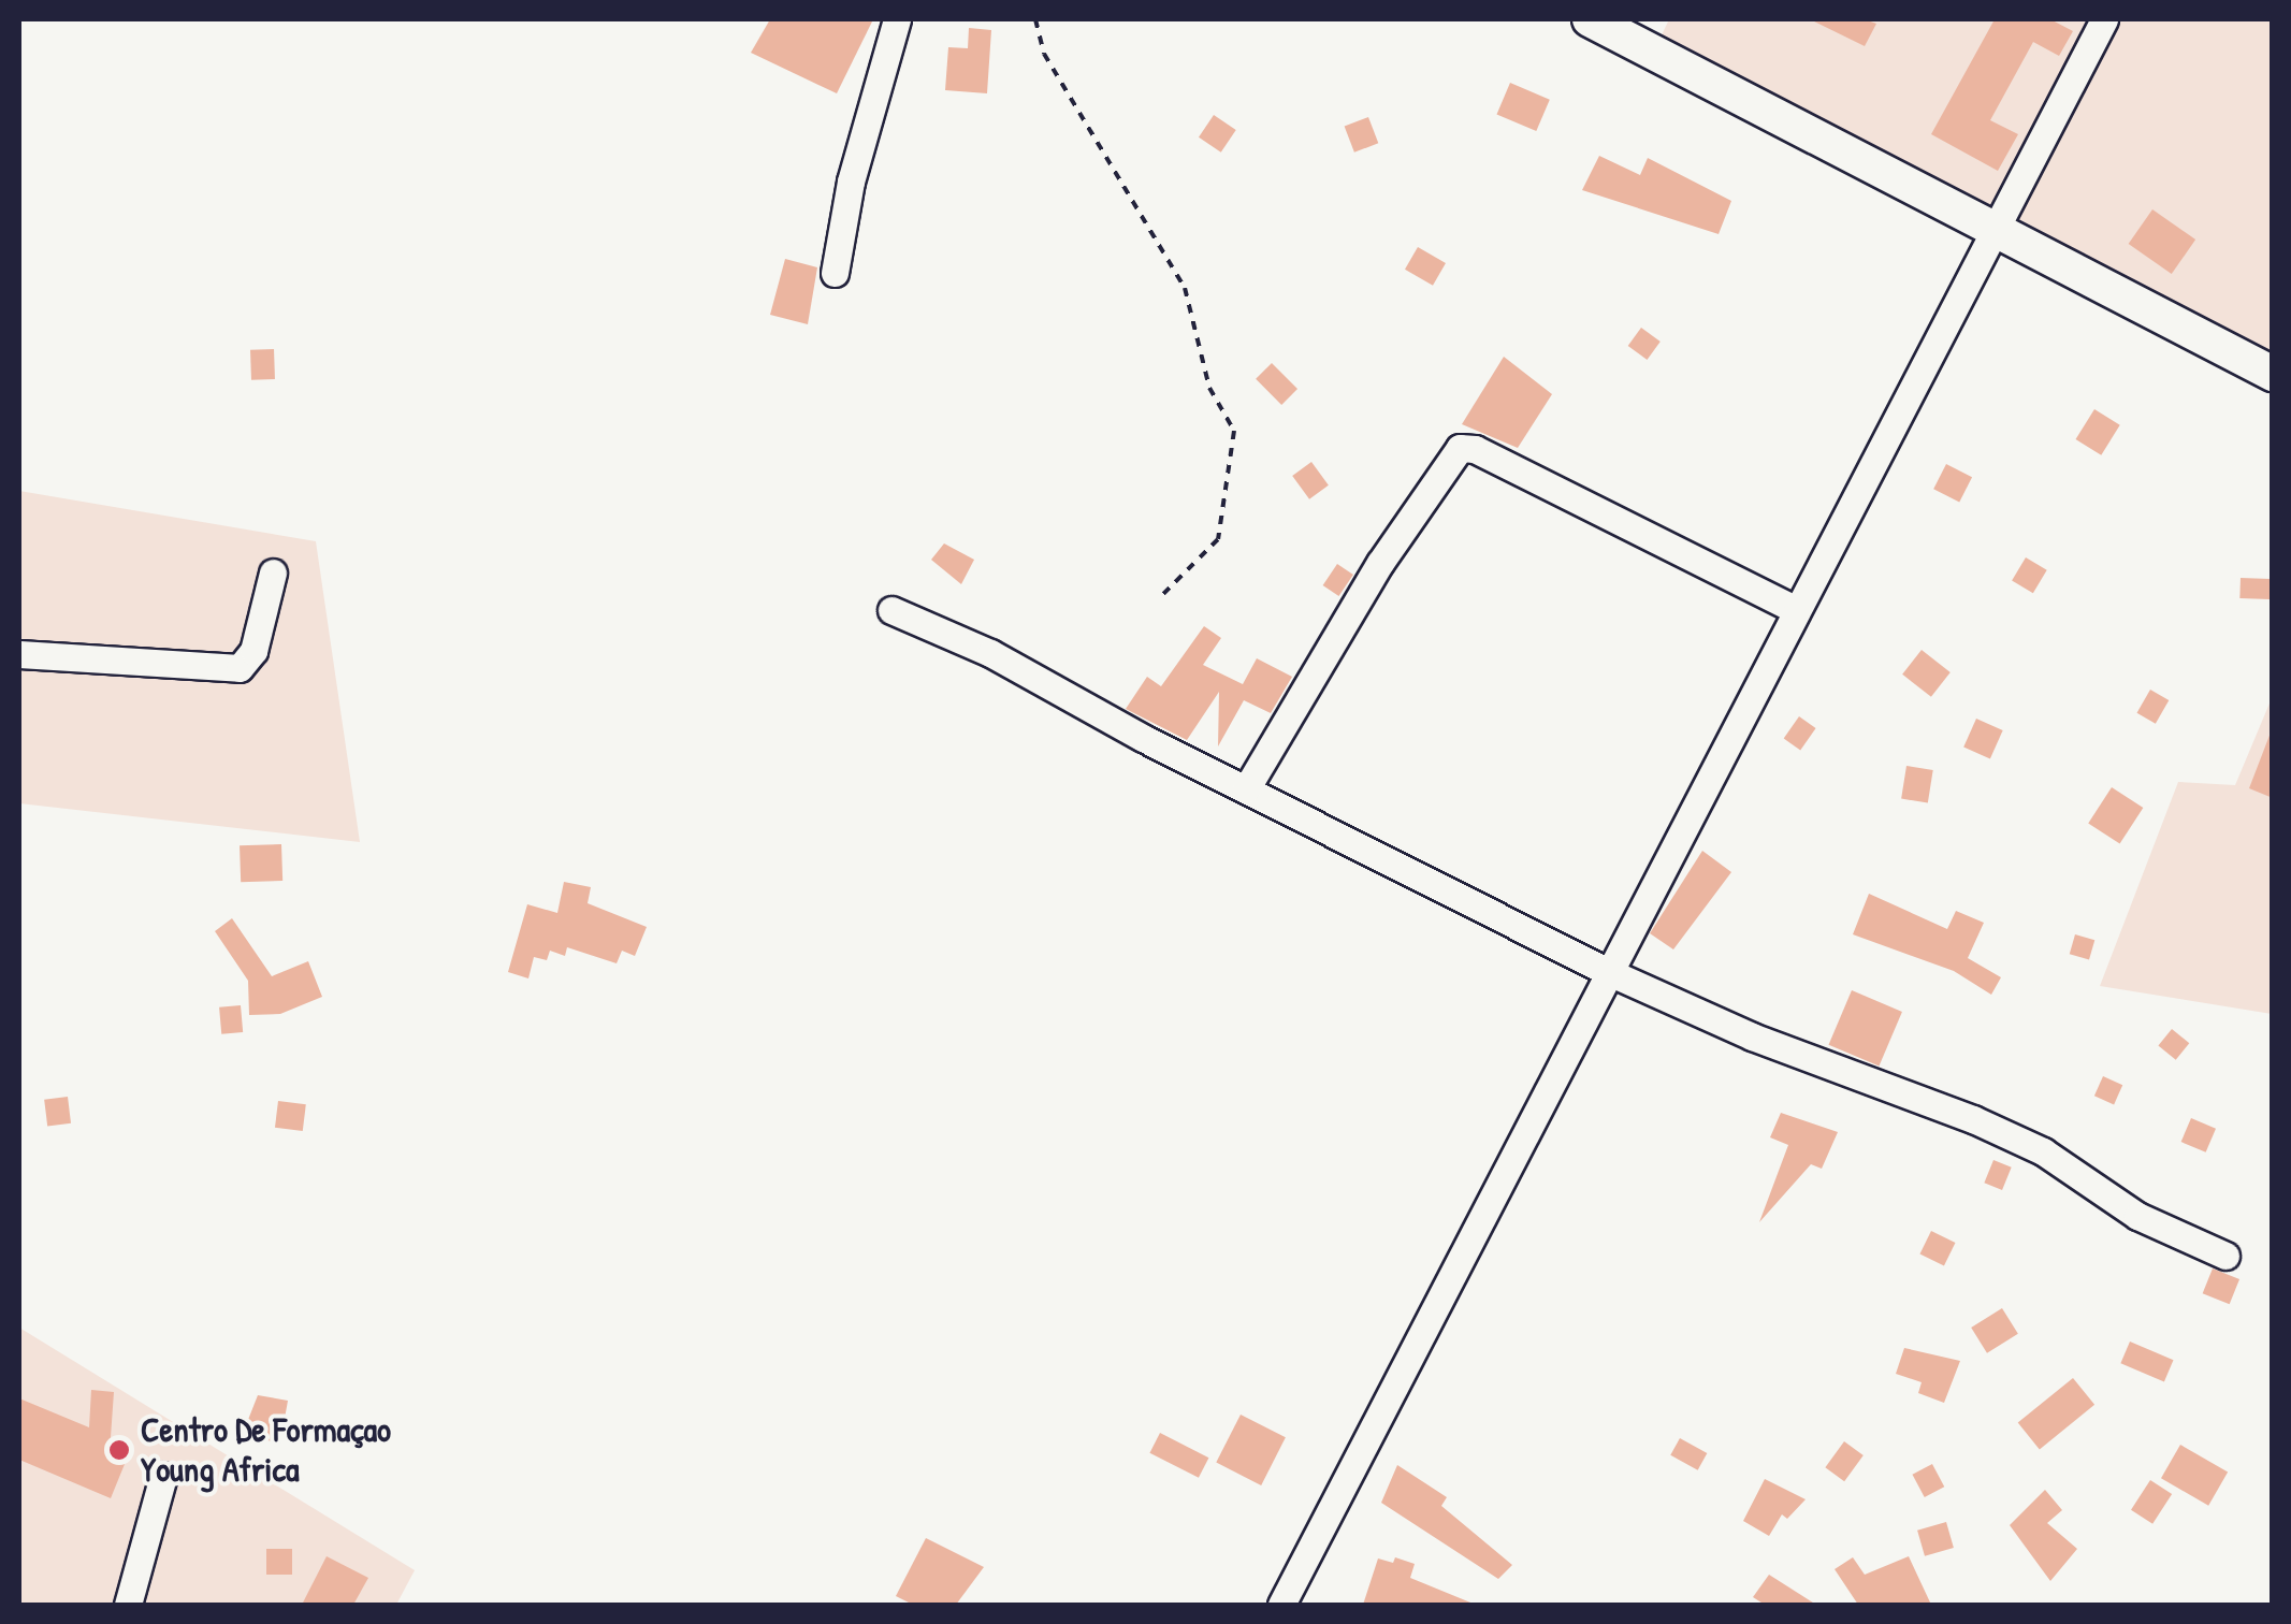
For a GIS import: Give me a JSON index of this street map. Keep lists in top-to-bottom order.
{
  "places": ["Centro De Formaçao Young Africa"]
}
